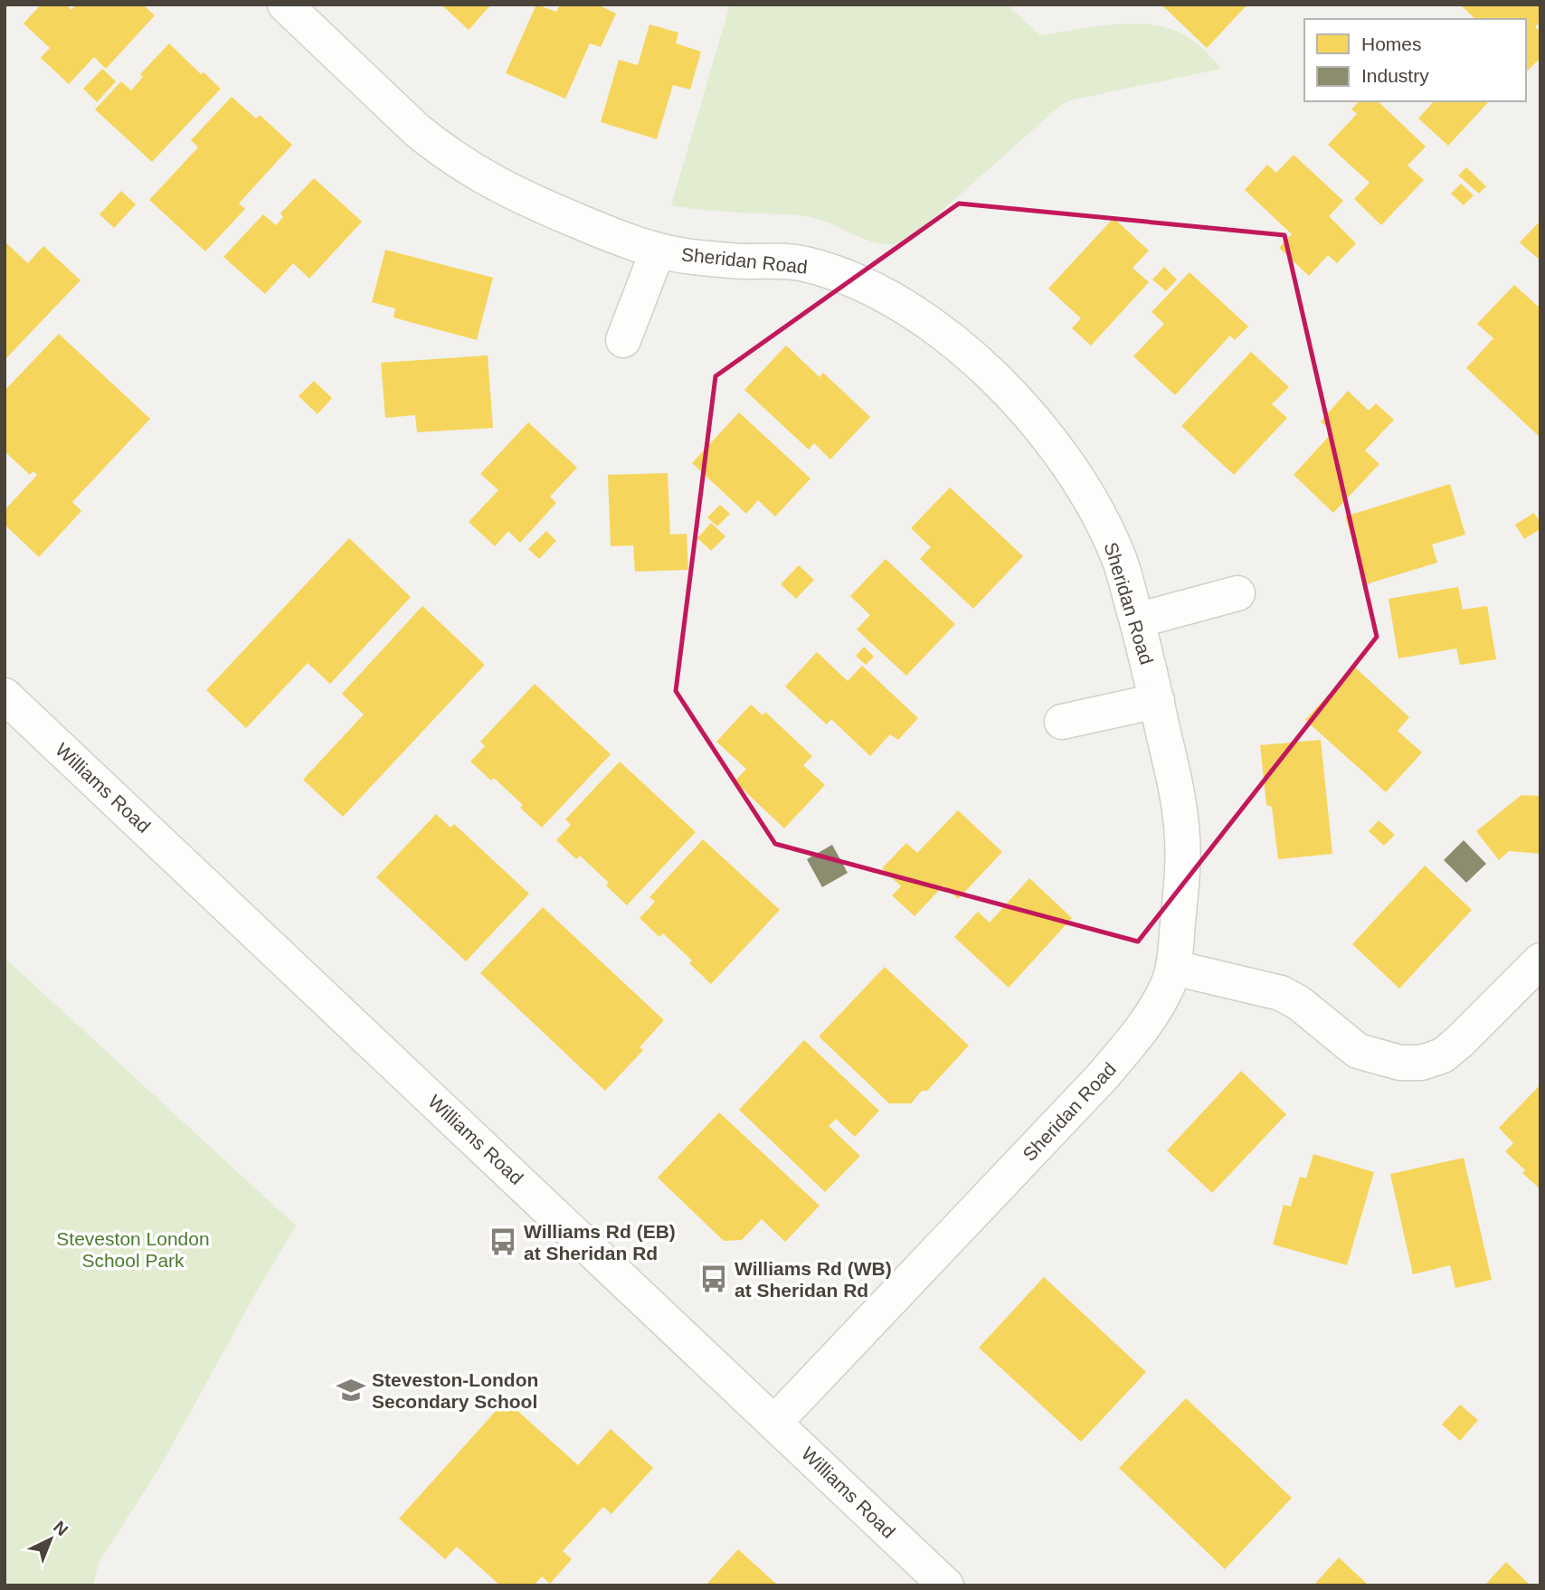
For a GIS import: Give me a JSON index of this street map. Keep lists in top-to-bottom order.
{
  "streets": {
    "street": ["Sheridan Road", "Williams Road"]
  },
  "crossings": [
    ["Sheridan Road", "Williams Road"]
  ],
  "parks": ["Steveston London School Park"],
  "places": {
    "bus stop": ["Williams Rd (EB) at Sheridan Rd", "Williams Rd (WB) at Sheridan Rd"],
    "school or university": ["Steveston-London Secondary School"]
  },
  "legend": ["Homes", "Industry"],
  "north": "top right"
}
